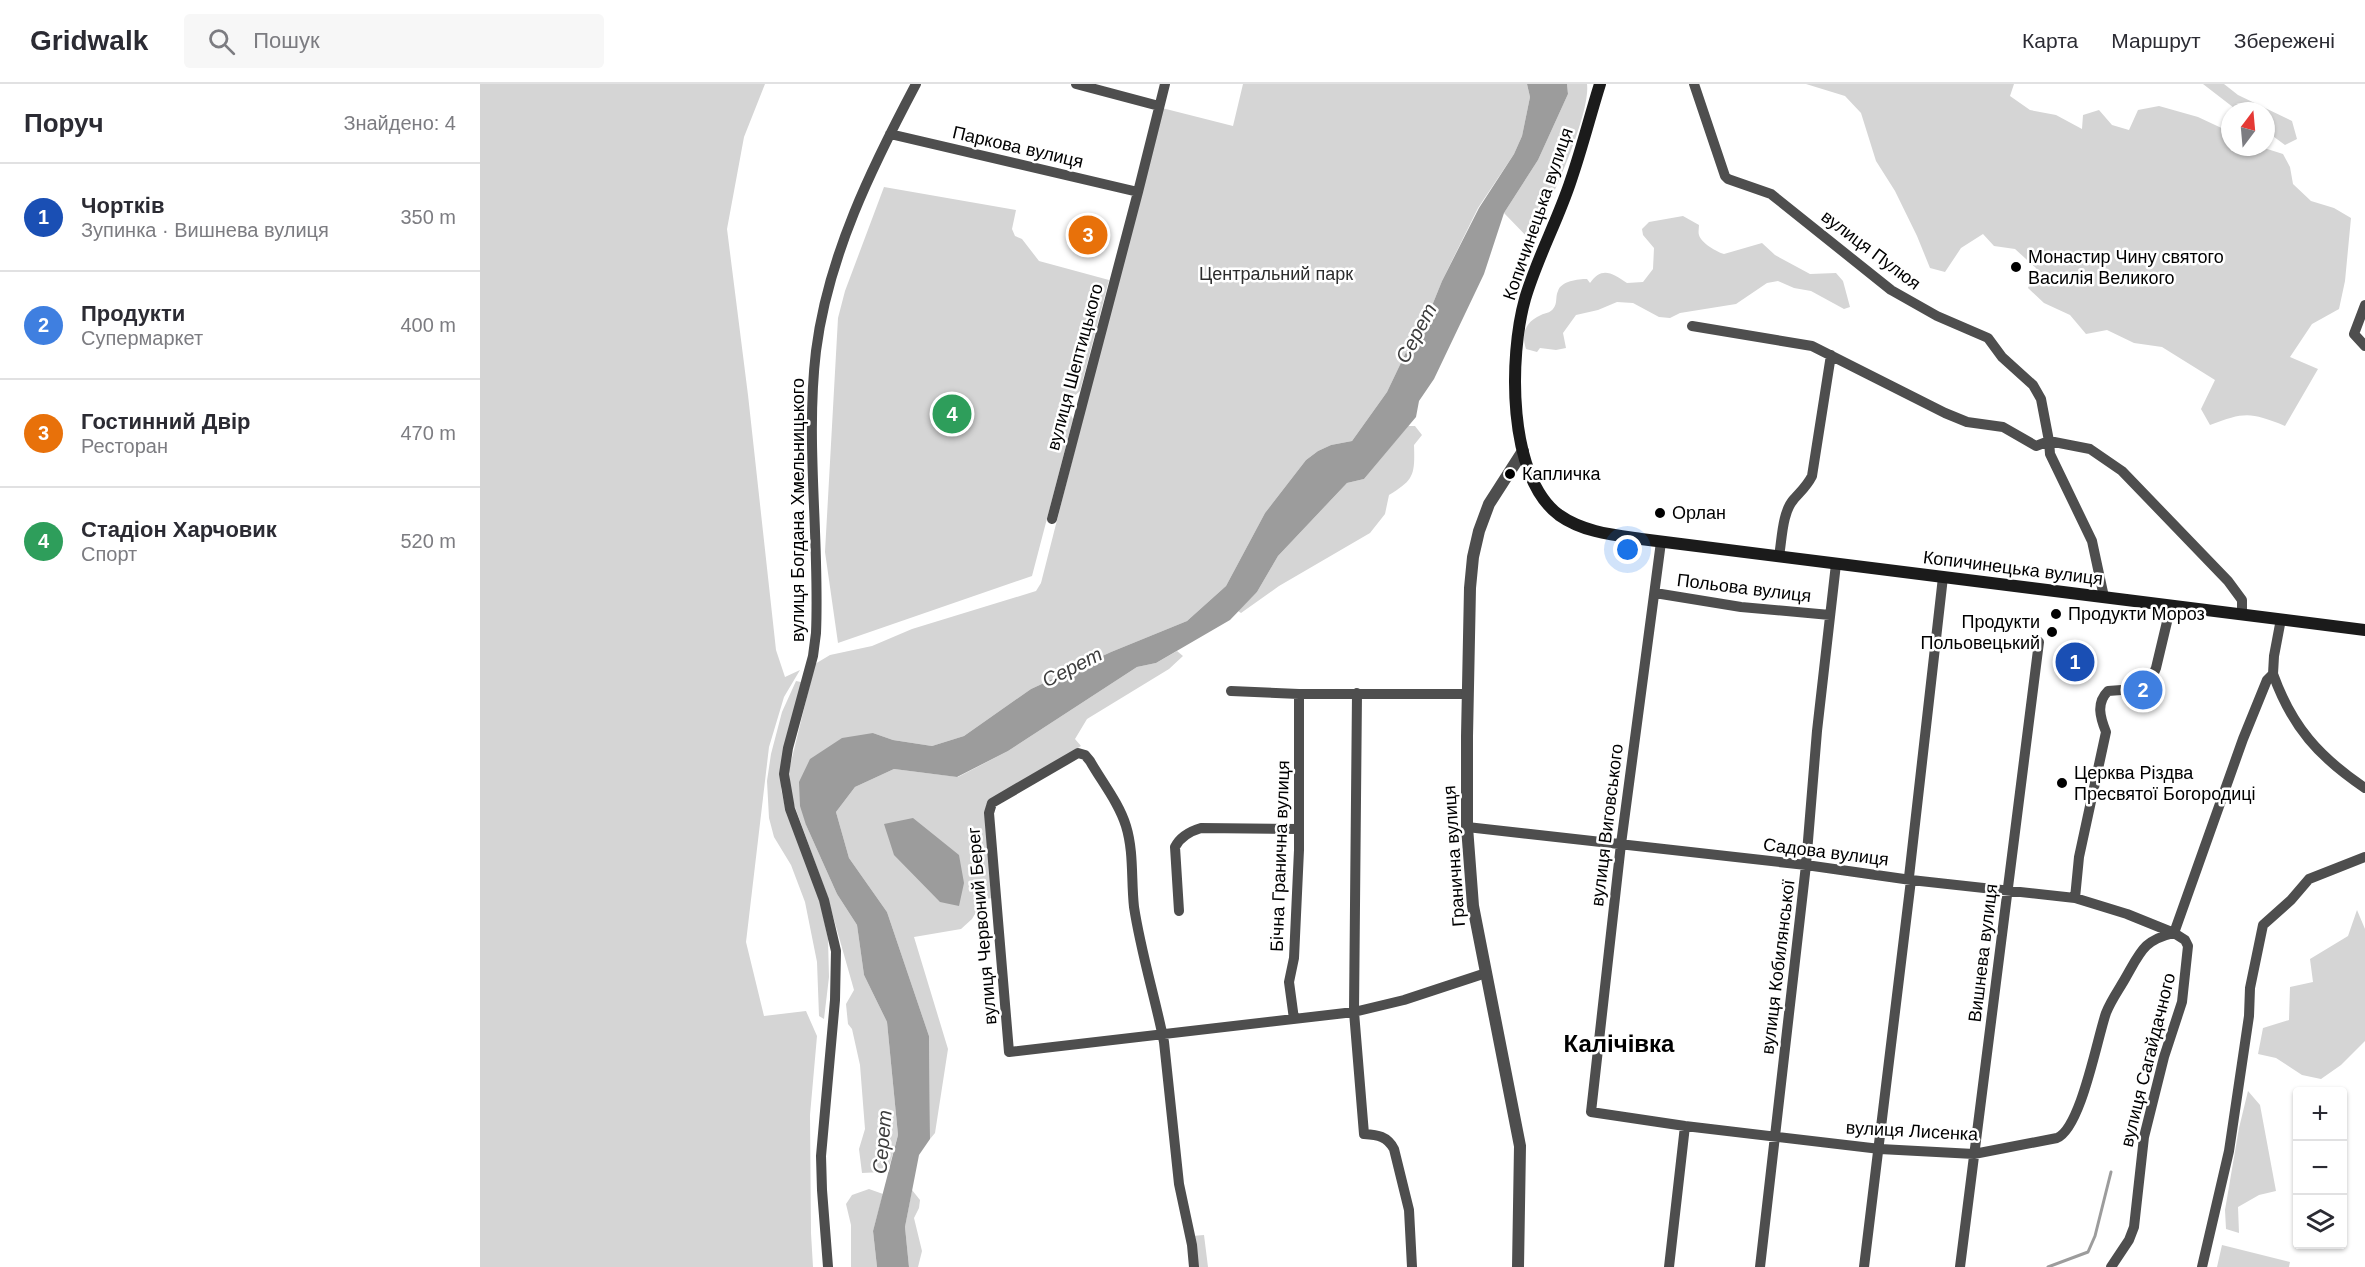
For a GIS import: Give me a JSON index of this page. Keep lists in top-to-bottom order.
{
  "streets": {
    "main road": ["Копичинецька вулиця"],
    "street": [
      "Паркова вулиця",
      "вулиця Пулюя",
      "вулиця Шептицького",
      "вулиця Богдана Хмельницького",
      "Польова вулиця",
      "вулиця Виговського",
      "Садова вулиця",
      "Бічна Гранична вулиця",
      "Гранична вулиця",
      "вулиця Червоний Берег",
      "Вишнева вулиця",
      "вулиця Кобилянської",
      "вулиця Сагайдачного",
      "вулиця Лисенка"
    ]
  },
  "crossings": [
    ["Паркова вулиця", "вулиця Шептицького"],
    ["Паркова вулиця", "вулиця Богдана Хмельницького"],
    ["Копичинецька вулиця", "вулиця Пулюя"],
    ["Копичинецька вулиця", "вулиця Виговського"],
    ["Копичинецька вулиця", "Гранична вулиця"],
    ["Копичинецька вулиця", "вулиця Кобилянської"],
    ["Польова вулиця", "вулиця Виговського"],
    ["Польова вулиця", "вулиця Кобилянської"],
    ["вулиця Виговського", "Садова вулиця"],
    ["вулиця Виговського", "вулиця Лисенка"],
    ["Садова вулиця", "Гранична вулиця"],
    ["Садова вулиця", "Вишнева вулиця"],
    ["Садова вулиця", "вулиця Кобилянської"],
    ["Садова вулиця", "вулиця Сагайдачного"],
    ["Садова вулиця", "вулиця Лисенка"],
    ["Вишнева вулиця", "вулиця Лисенка"],
    ["вулиця Кобилянської", "вулиця Лисенка"],
    ["вулиця Сагайдачного", "вулиця Лисенка"]
  ],
  "districts": ["Калічівка"],
  "water": ["Серет"],
  "parks": ["Центральний парк"],
  "places": [
    "Монастир Чину святого Василія Великого",
    "Капличка",
    "Орлан",
    "Продукти Мороз",
    "Продукти Польовецький",
    "Церква Різдва Пресвятої Богородиці"
  ],
  "north": "top",
  "page": {
    "header": "Gridwalk",
    "search": "Пошук",
    "nav": ["Карта", "Маршрут", "Збережені"],
    "heading": ["Поруч", "Знайдено: 4"],
    "list": [
      {
        "mark": "1",
        "name": "Чортків",
        "note": "Зупинка · Вишнева вулиця",
        "value": "350 m"
      },
      {
        "mark": "2",
        "name": "Продукти",
        "note": "Супермаркет",
        "value": "400 m"
      },
      {
        "mark": "3",
        "name": "Гостинний Двір",
        "note": "Ресторан",
        "value": "470 m"
      },
      {
        "mark": "4",
        "name": "Стадіон Харчовик",
        "note": "Спорт",
        "value": "520 m"
      }
    ],
    "pins": [
      "3",
      "4",
      "1",
      "2"
    ],
    "map_buttons": ["+", "−"]
  }
}
